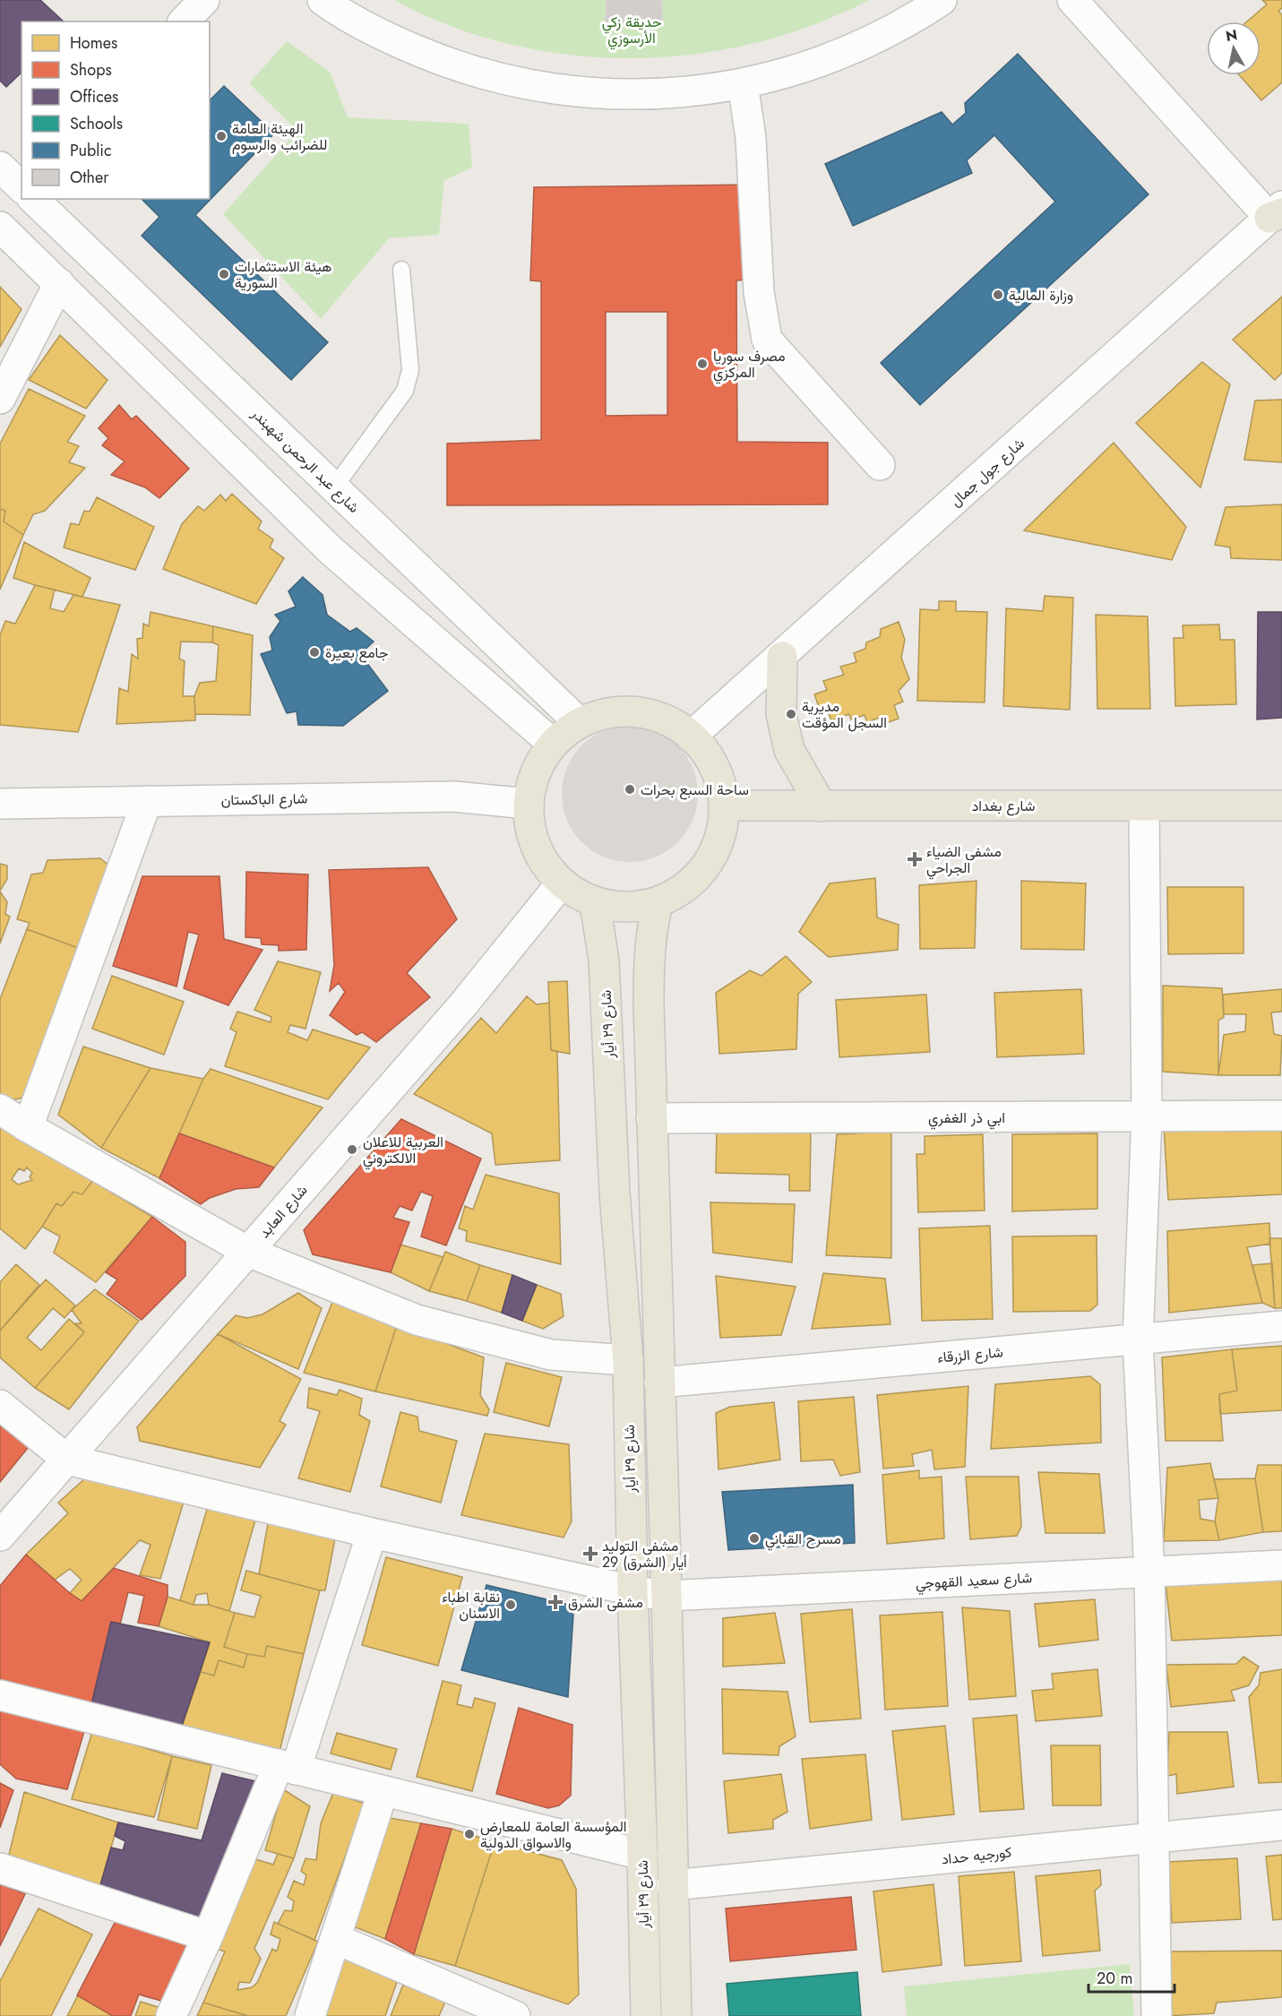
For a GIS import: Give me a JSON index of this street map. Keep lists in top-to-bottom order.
{
  "streets": {
    "main road": ["شارع بغداد", "شارع ٢٩ أيار"],
    "street": [
      "شارع عبد الرحمن شهبندر",
      "شارع جول جمال",
      "شارع الباكستان",
      "ابي ذر الغفري",
      "شارع العابد",
      "شارع الزرقاء",
      "شارع سعيد القهوجي",
      "كورجيه حداد"
    ]
  },
  "crossings": [
    ["شارع ٢٩ أيار", "ابي ذر الغفري"],
    ["شارع ٢٩ أيار", "شارع الزرقاء"],
    ["شارع ٢٩ أيار", "شارع سعيد القهوجي"],
    ["شارع ٢٩ أيار", "كورجيه حداد"],
    ["شارع العابد", "شارع سعيد القهوجي"]
  ],
  "parks": ["حديقة زكي الأرسوزي"],
  "places": {
    "other": [
      "الهيئة العامة للضرائب والرسوم",
      "هيئة الاستثمارات السورية",
      "وزارة المالية",
      "مصرف سوريا المركزي",
      "جامع بعيرة",
      "مديرية السجل المؤقت",
      "ساحة السبع بحرات",
      "العربية للاعلان الالكتروني",
      "مسرح القباني",
      "نقابة اطباء الاسنان",
      "المؤسسة العامة للمعارض والاسواق الدولية"
    ],
    "health": ["مشفى الضياء الجراحي", "مشفى التوليد 29 أيار (الشرق)", "مشفى الشرق"]
  },
  "legend": [
    "Homes",
    "Shops",
    "Offices",
    "Schools",
    "Public",
    "Other"
  ],
  "scale_bar": "20 m",
  "north": "top"
}
